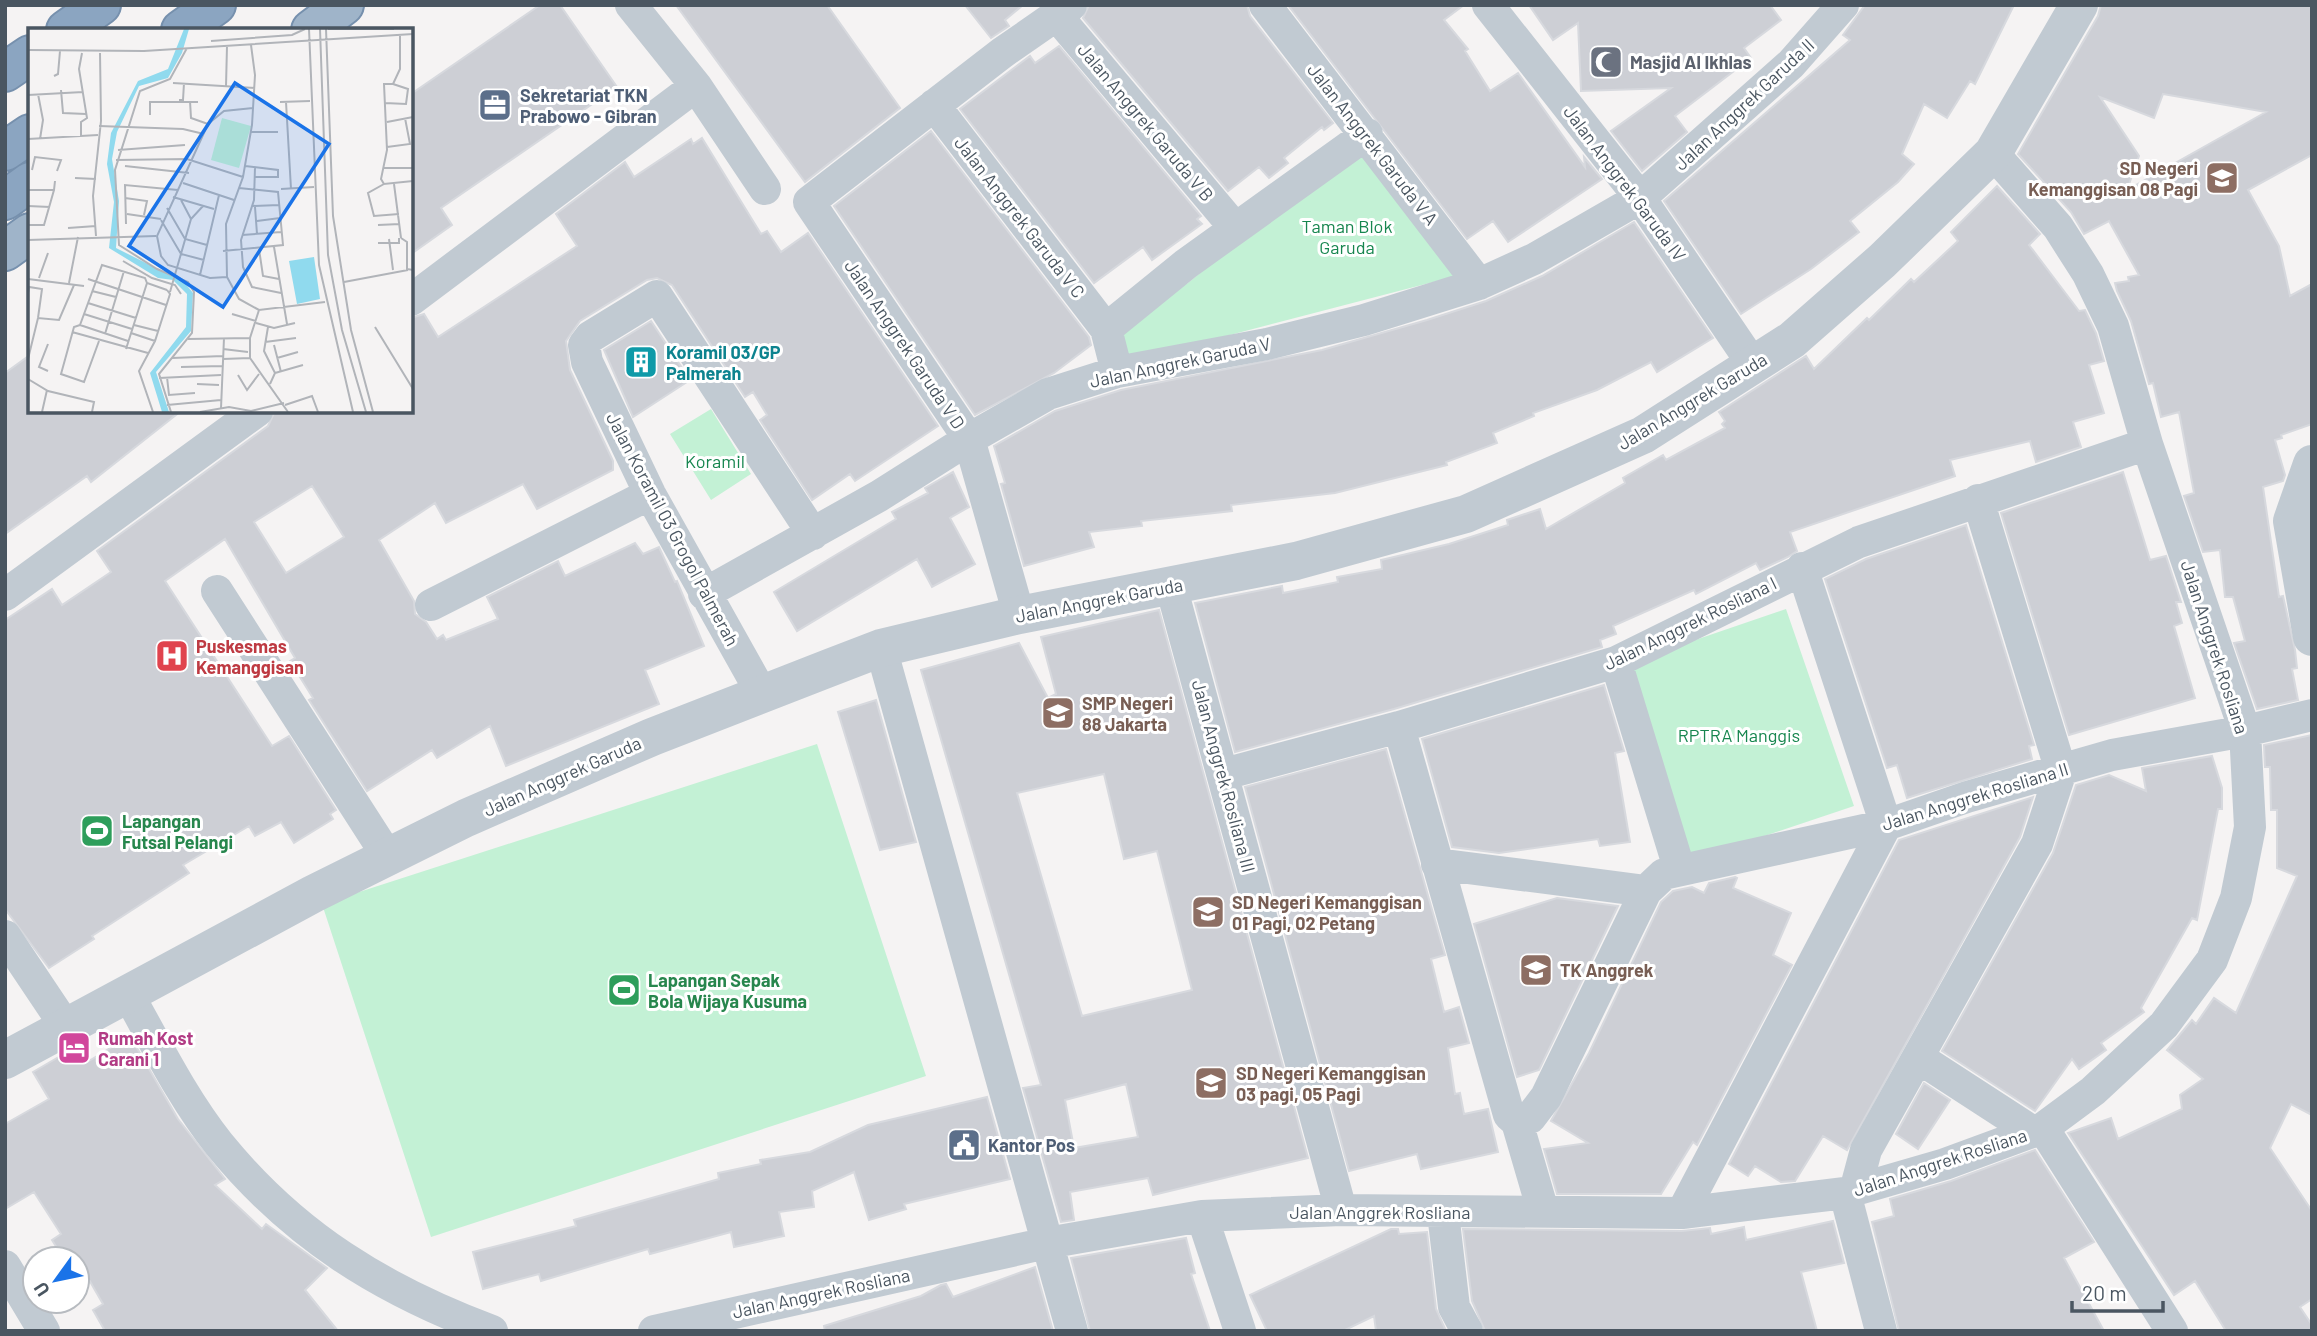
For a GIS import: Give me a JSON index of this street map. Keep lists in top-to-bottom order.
{
  "streets": {
    "street": [
      "Jalan Anggrek Garuda II",
      "Jalan Anggrek Garuda V B",
      "Jalan Anggrek Garuda V A",
      "Jalan Anggrek Garuda IV",
      "Jalan Anggrek Garuda V C",
      "Jalan Anggrek Garuda V D",
      "Jalan Anggrek Garuda V",
      "Jalan Anggrek Garuda",
      "Jalan Koramil 03 Grogol Palmerah",
      "Jalan Anggrek Rosliana I",
      "Jalan Anggrek Rosliana",
      "Jalan Anggrek Rosliana III",
      "Jalan Anggrek Rosliana II"
    ]
  },
  "crossings": [
    ["Jalan Anggrek Garuda II", "Jalan Anggrek Garuda IV"],
    ["Jalan Anggrek Garuda II", "Jalan Anggrek Garuda V"],
    ["Jalan Anggrek Garuda V A", "Jalan Anggrek Garuda V"],
    ["Jalan Anggrek Garuda IV", "Jalan Anggrek Garuda V"],
    ["Jalan Anggrek Garuda IV", "Jalan Anggrek Garuda"],
    ["Jalan Anggrek Garuda V C", "Jalan Anggrek Garuda V D"],
    ["Jalan Anggrek Garuda V D", "Jalan Anggrek Garuda V"],
    ["Jalan Anggrek Garuda V D", "Jalan Anggrek Garuda"],
    ["Jalan Anggrek Garuda V", "Jalan Koramil 03 Grogol Palmerah"],
    ["Jalan Anggrek Garuda", "Jalan Koramil 03 Grogol Palmerah"],
    ["Jalan Anggrek Garuda", "Jalan Anggrek Rosliana"],
    ["Jalan Anggrek Garuda", "Jalan Anggrek Rosliana III"],
    ["Jalan Anggrek Rosliana I", "Jalan Anggrek Rosliana"],
    ["Jalan Anggrek Rosliana I", "Jalan Anggrek Rosliana III"],
    ["Jalan Anggrek Rosliana", "Jalan Anggrek Rosliana III"],
    ["Jalan Anggrek Rosliana", "Jalan Anggrek Rosliana II"]
  ],
  "parks": ["Taman Blok Garuda", "Koramil", "RPTRA Manggis"],
  "places": {
    "mosque": ["Masjid Al Ikhlas"],
    "office": ["Sekretariat TKN Prabowo - Gibran"],
    "school or university": [
      "SD Negeri Kemanggisan 08 Pagi",
      "SMP Negeri 88 Jakarta",
      "SD Negeri Kemanggisan 01 Pagi, 02 Petang",
      "TK Anggrek",
      "SD Negeri Kemanggisan 03 pagi, 05 Pagi"
    ],
    "building": ["Koramil 03/GP Palmerah"],
    "hospital": ["Puskesmas Kemanggisan"],
    "sports": ["Lapangan Futsal Pelangi", "Lapangan Sepak Bola Wijaya Kusuma"],
    "hotel": ["Rumah Kost Carani 1"],
    "public building": ["Kantor Pos"]
  },
  "scale_bar": "20 m",
  "north": "bottom left"
}
